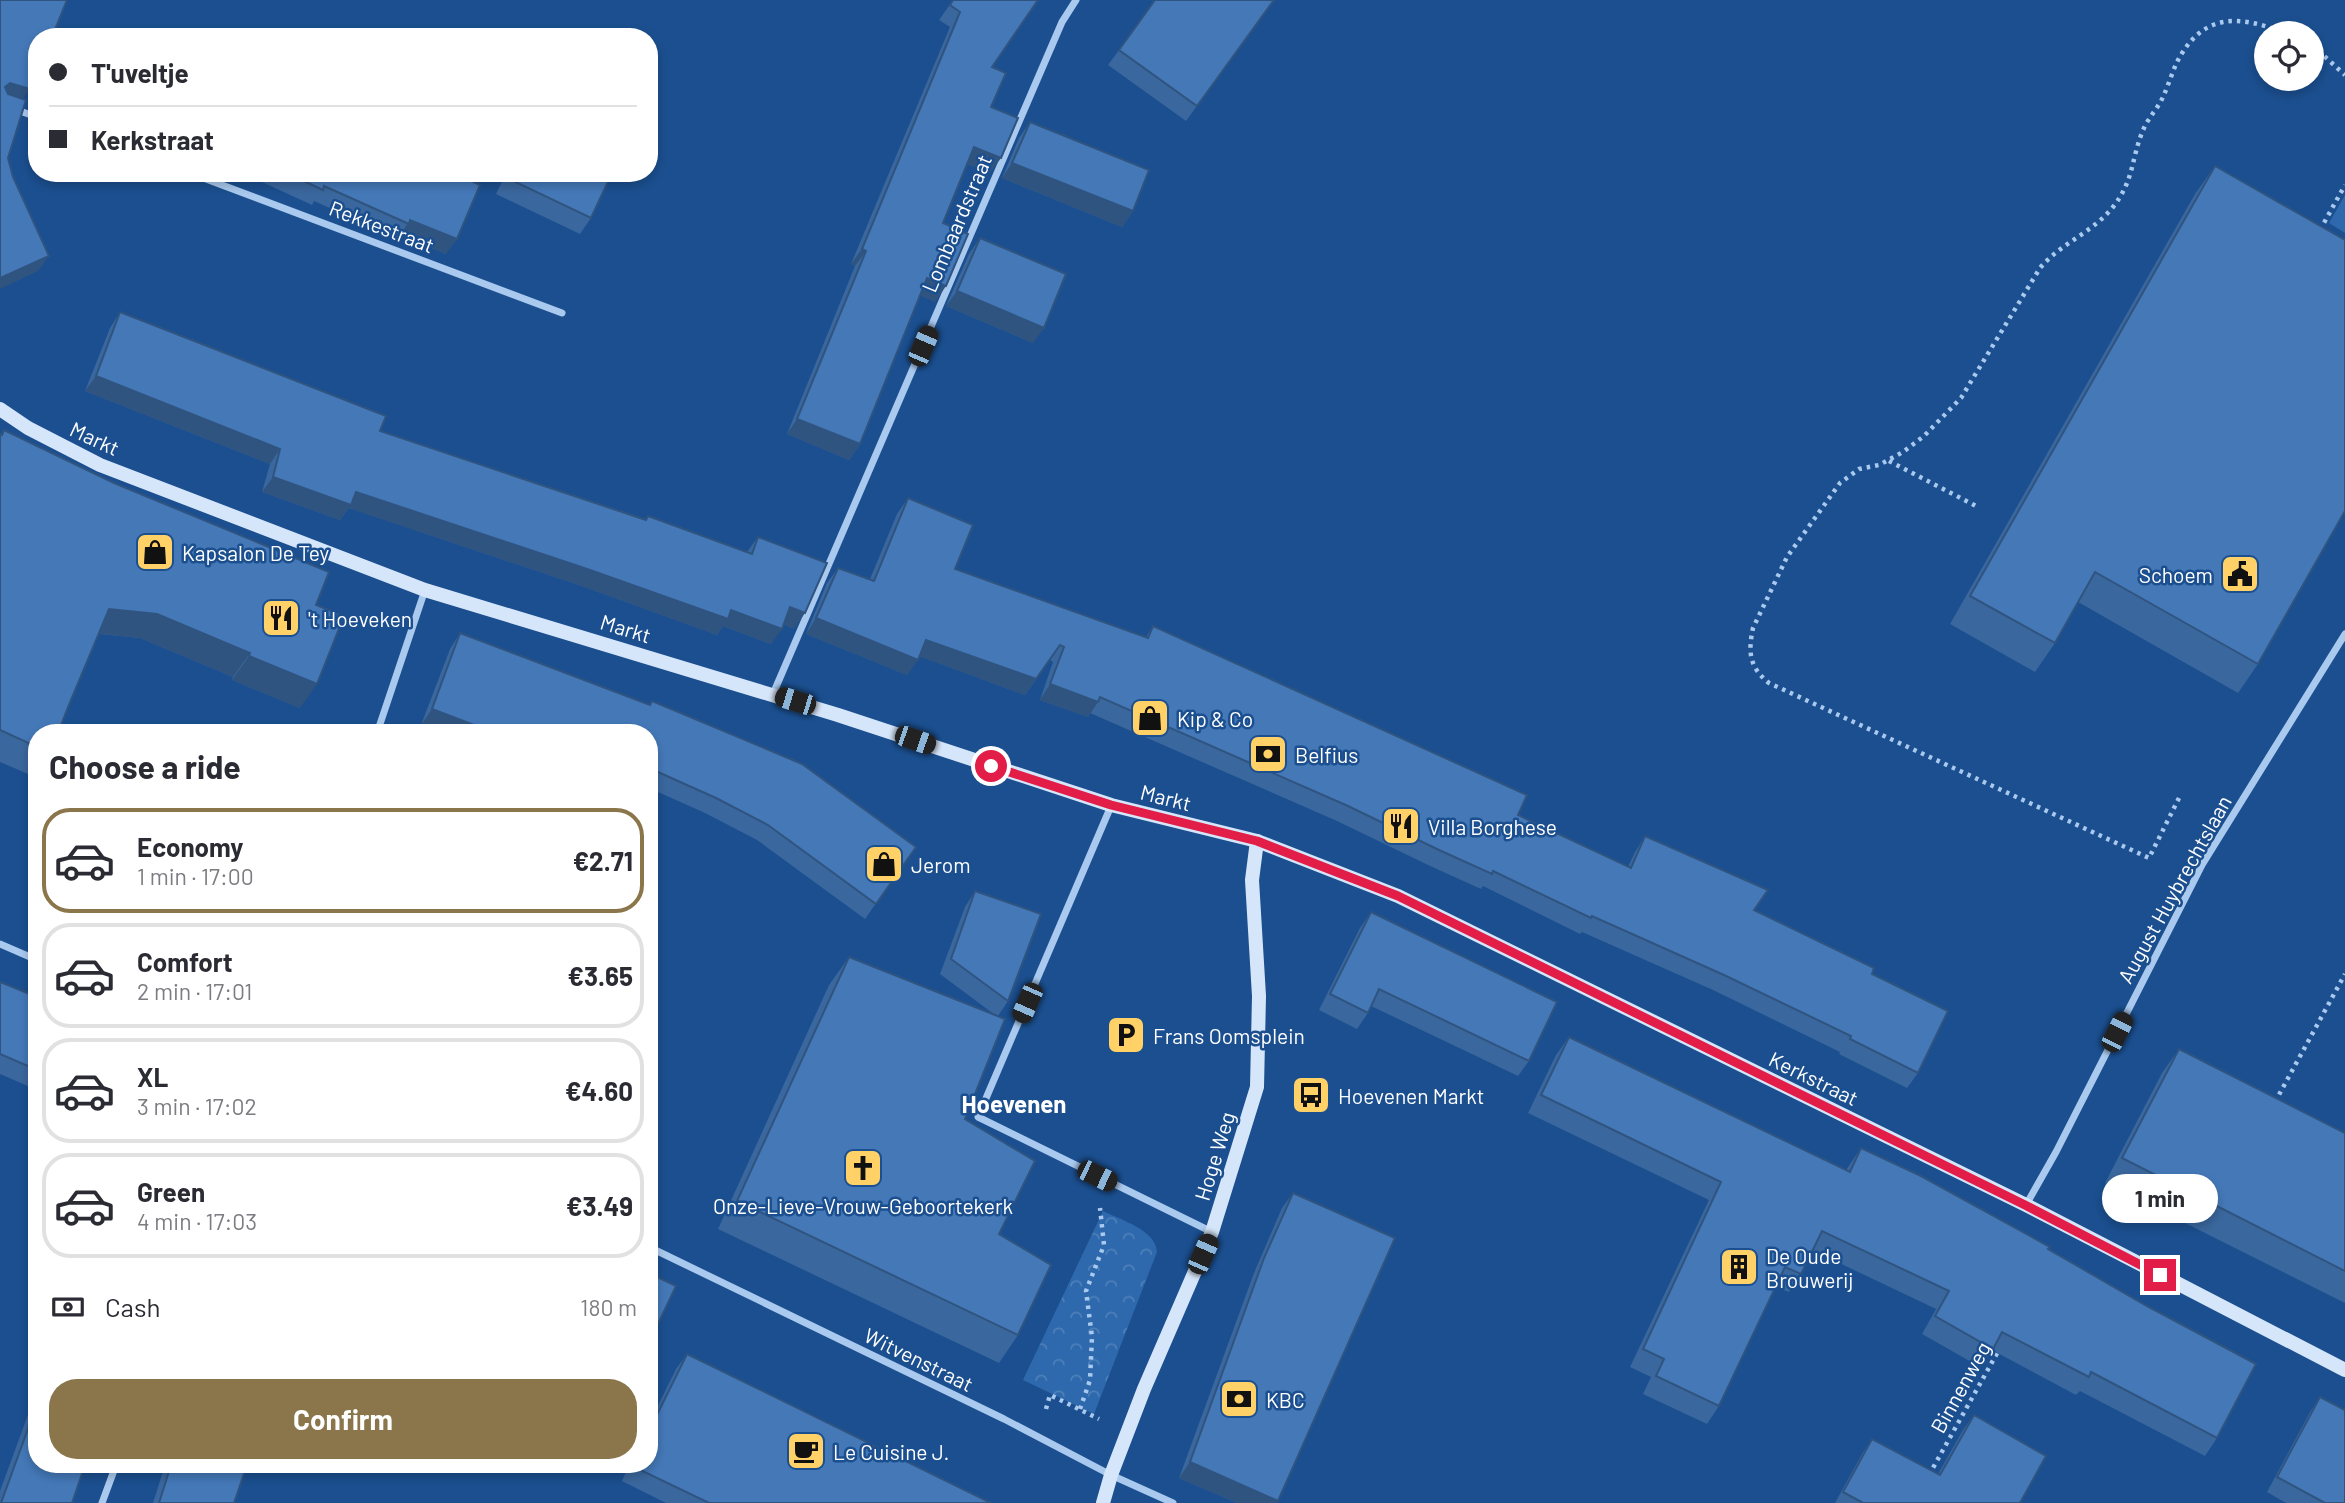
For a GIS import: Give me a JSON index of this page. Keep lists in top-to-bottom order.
{
  "streets": {
    "main road": ["Markt", "Kerkstraat", "Hoge Weg"],
    "street": [
      "Lombaardstraat",
      "Rekkestraat",
      "August Huybrechtslaan",
      "Witvenstraat"
    ],
    "path": ["Binnenweg"]
  },
  "crossings": [
    ["Lombaardstraat", "Markt"],
    ["Markt", "Kerkstraat"],
    ["Markt", "Hoge Weg"],
    ["August Huybrechtslaan", "Kerkstraat"],
    ["Kerkstraat", "Hoge Weg"],
    ["Hoge Weg", "Witvenstraat"]
  ],
  "districts": ["Hoevenen"],
  "places": {
    "shop": ["Kapsalon De Tey", "Kip & Co", "Jerom"],
    "public building": ["Schoem"],
    "restaurant": ["'t Hoeveken", "Villa Borghese"],
    "bank": ["Belfius", "KBC"],
    "parking": ["Frans Oomsplein"],
    "bus stop": ["Hoevenen Markt"],
    "church": ["Onze-Lieve-Vrouw-Geboortekerk"],
    "building": ["De Oude Brouwerij"],
    "cafe": ["Le Cuisine J."]
  },
  "page": {
    "banner": ["T'uveltje", "Kerkstraat"],
    "heading": "Choose a ride",
    "list": [
      {
        "name": "Economy",
        "note": "1 min · 17:00",
        "value": "€2.71"
      },
      {
        "name": "Comfort",
        "note": "2 min · 17:01",
        "value": "€3.65"
      },
      {
        "name": "XL",
        "note": "3 min · 17:02",
        "value": "€4.60"
      },
      {
        "name": "Green",
        "note": "4 min · 17:03",
        "value": "€3.49"
      }
    ],
    "bubble": "1 min",
    "pay": ["Cash", "180 m"],
    "buttons": "Confirm"
  }
}
